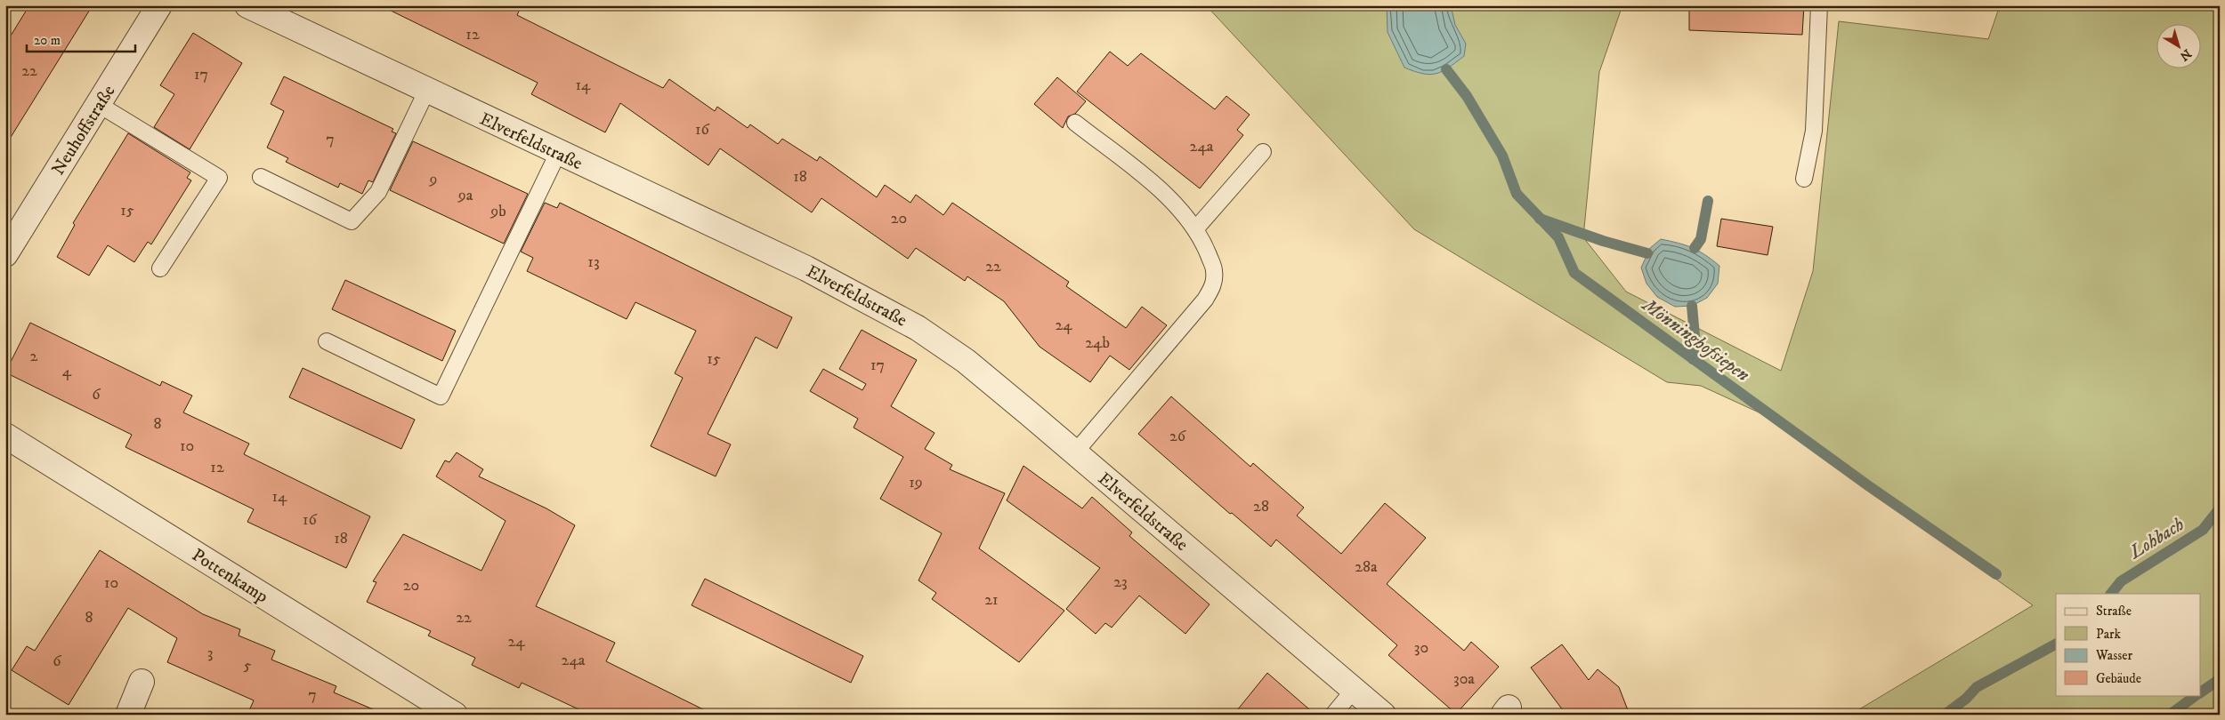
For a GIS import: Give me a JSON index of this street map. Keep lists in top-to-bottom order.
{
  "streets": {
    "street": ["Neuhoffstraße", "Elverfeldstraße", "Pottenkamp"]
  },
  "water": ["Mönninghofsiepen", "Lohbach"],
  "house_numbers": [
    "12",
    "22",
    "17",
    "14",
    "16",
    "7",
    "24a",
    "18",
    "9",
    "9a",
    "15",
    "9b",
    "20",
    "13",
    "22",
    "24",
    "24b",
    "2",
    "15",
    "17",
    "4",
    "6",
    "8",
    "26",
    "10",
    "12",
    "19",
    "14",
    "28",
    "16",
    "18",
    "28a",
    "23",
    "10",
    "20",
    "21",
    "8",
    "22",
    "24",
    "30",
    "3",
    "24a",
    "6",
    "5",
    "30a",
    "7"
  ],
  "legend": [
    "Straße",
    "Park",
    "Wasser",
    "Gebäude"
  ],
  "scale_bar": "20 m",
  "north": "bottom right"
}
